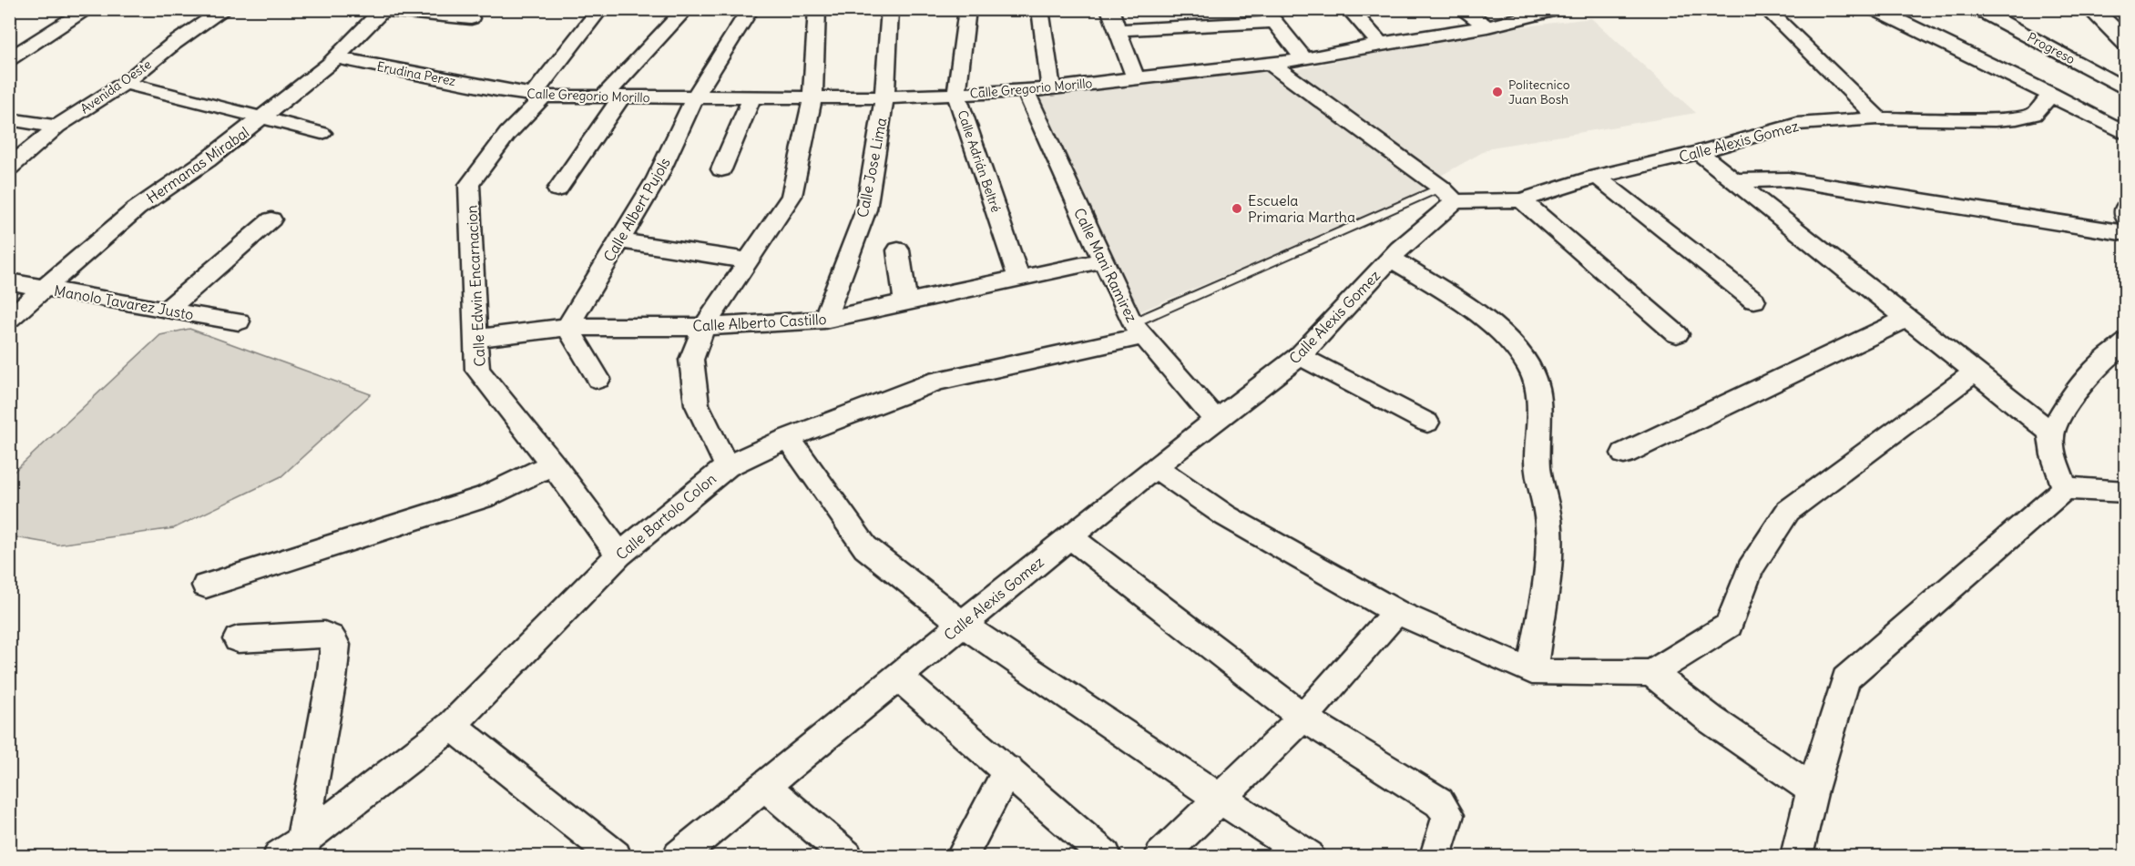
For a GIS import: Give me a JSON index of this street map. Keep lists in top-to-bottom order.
{
  "streets": {
    "street": [
      "Progreso",
      "Erudina Perez",
      "Avenida Oeste",
      "Calle Gregorio Morillo",
      "Calle Alexis Gomez",
      "Calle Adrián Beltré",
      "Hermanas Mirabal",
      "Calle Jose Lima",
      "Calle Albert Pujols",
      "Calle Mani Ramirez",
      "Calle Edwin Encarnacion",
      "Manolo Tavarez Justo",
      "Calle Alberto Castillo",
      "Calle Bartolo Colon"
    ]
  },
  "crossings": [
    ["Erudina Perez", "Calle Gregorio Morillo"],
    ["Erudina Perez", "Hermanas Mirabal"],
    ["Calle Gregorio Morillo", "Calle Adrián Beltré"],
    ["Calle Gregorio Morillo", "Calle Jose Lima"],
    ["Calle Gregorio Morillo", "Calle Albert Pujols"],
    ["Calle Gregorio Morillo", "Calle Mani Ramirez"],
    ["Calle Gregorio Morillo", "Calle Edwin Encarnacion"],
    ["Calle Alexis Gomez", "Calle Mani Ramirez"],
    ["Calle Adrián Beltré", "Calle Alberto Castillo"],
    ["Hermanas Mirabal", "Manolo Tavarez Justo"],
    ["Calle Jose Lima", "Calle Alberto Castillo"],
    ["Calle Albert Pujols", "Calle Alberto Castillo"],
    ["Calle Mani Ramirez", "Calle Alberto Castillo"],
    ["Calle Mani Ramirez", "Calle Bartolo Colon"],
    ["Calle Edwin Encarnacion", "Calle Alberto Castillo"],
    ["Calle Edwin Encarnacion", "Calle Bartolo Colon"]
  ],
  "places": ["Politecnico Juan Bosh", "Escuela Primaria Martha"]
}
